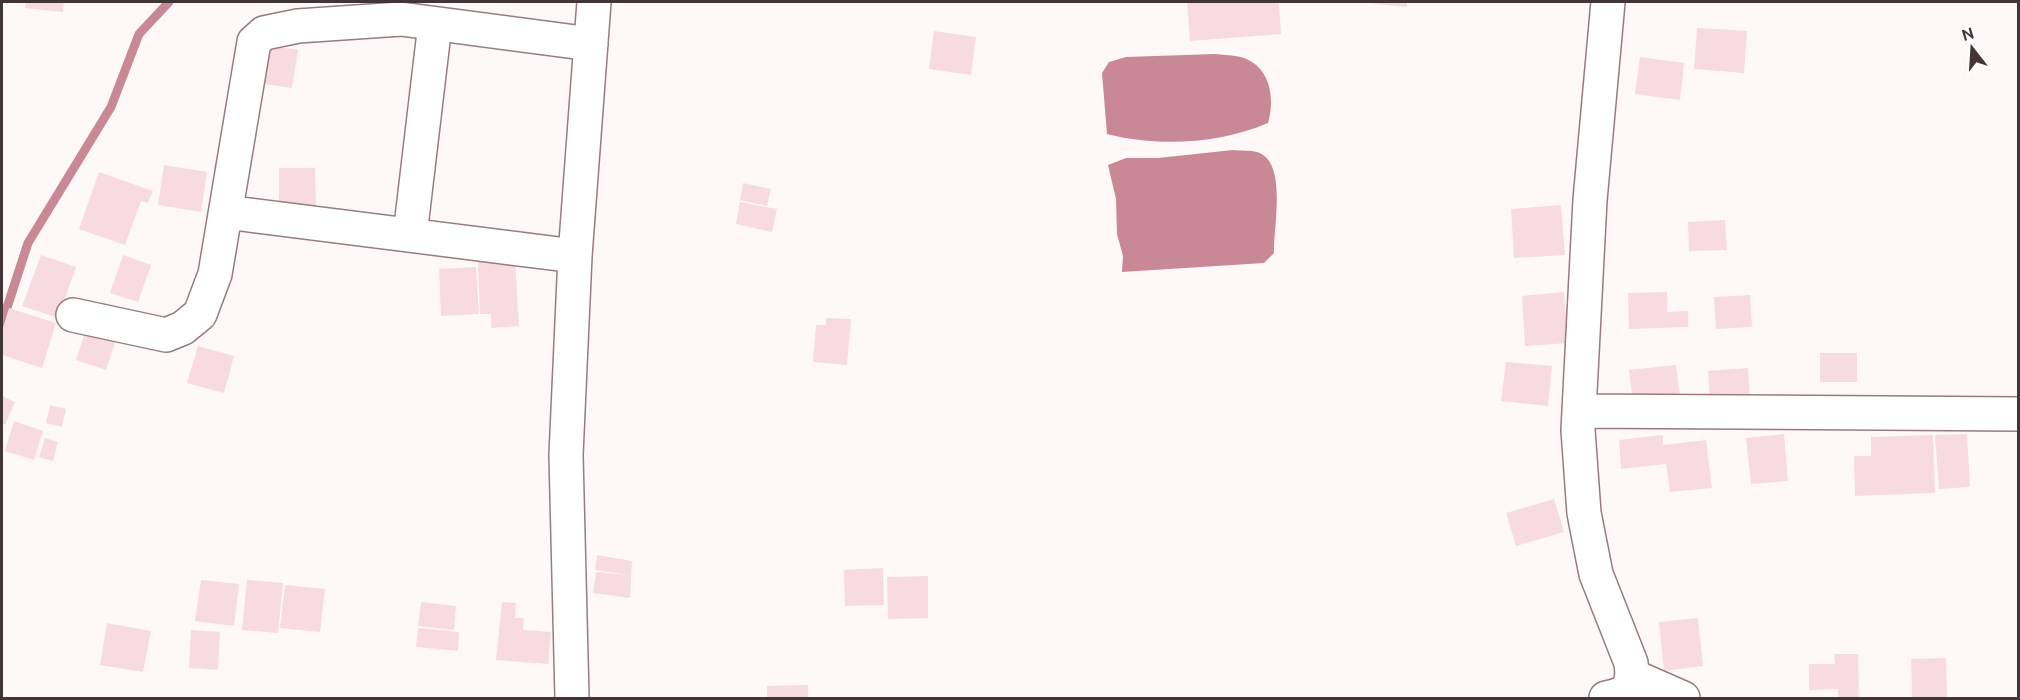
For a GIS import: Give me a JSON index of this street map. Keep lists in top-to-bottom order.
{
  "north": "top"
}
